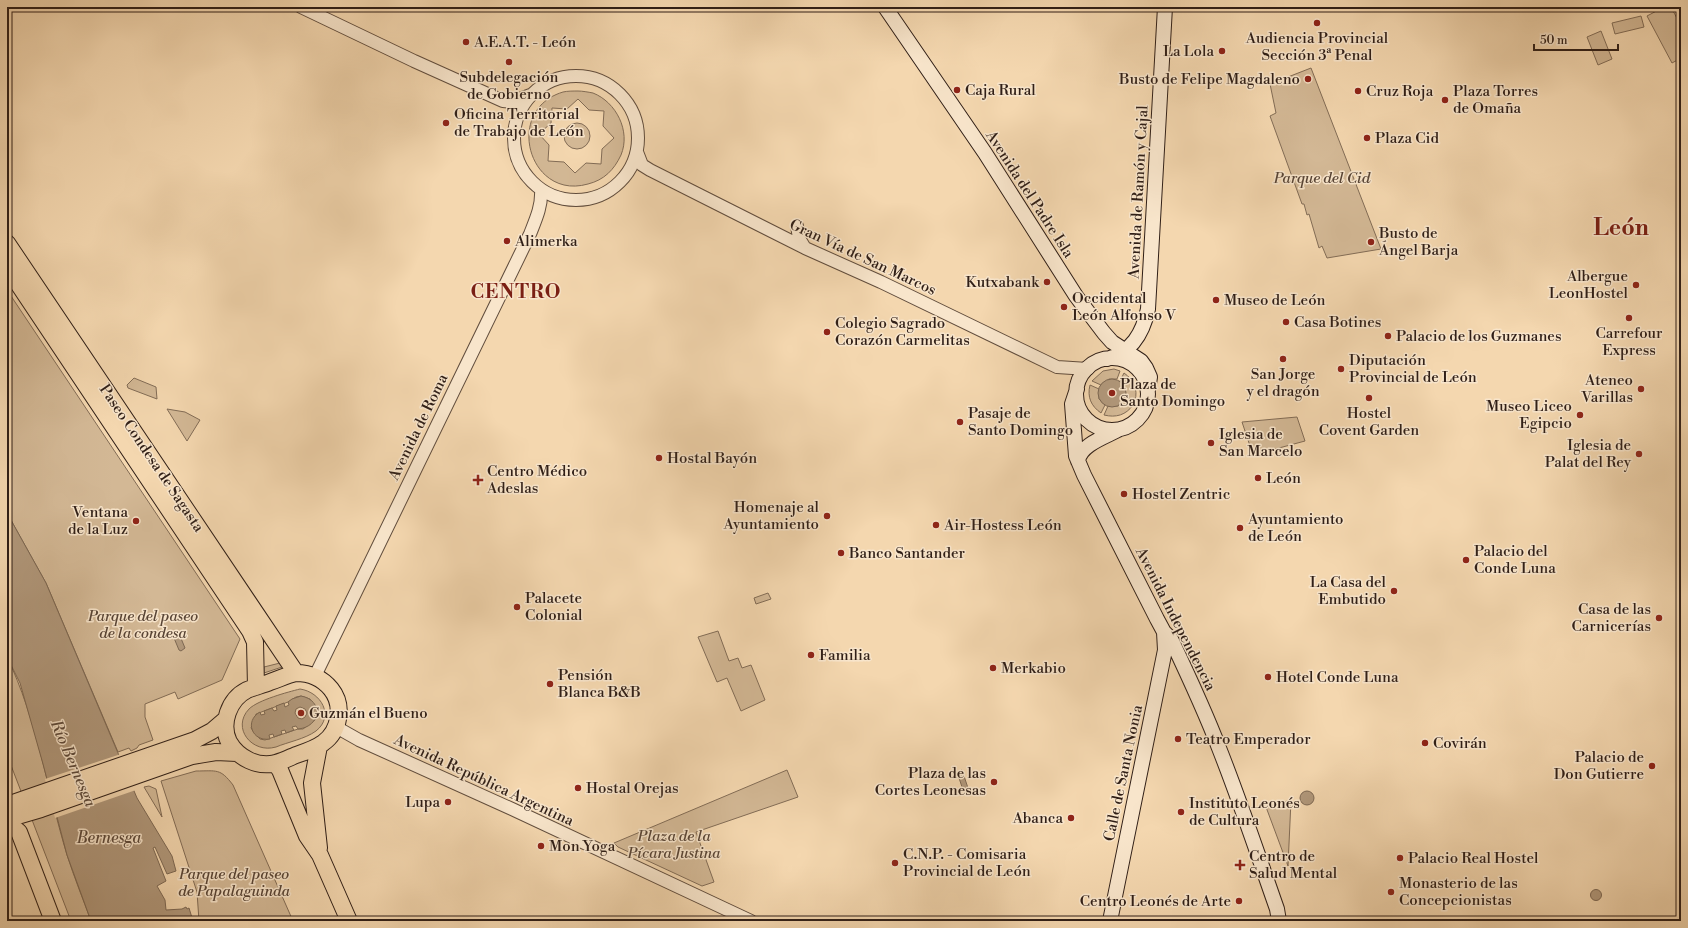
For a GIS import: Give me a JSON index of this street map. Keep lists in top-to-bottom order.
{
  "streets": {
    "main road": [
      "Avenida de Ramón y Cajal",
      "Avenida del Padre Isla",
      "Paseo Condesa de Sagasta",
      "Avenida Independencia",
      "Calle de Santa Nonia"
    ],
    "street": ["Gran Vía de San Marcos", "Avenida de Roma", "Avenida República Argentina"]
  },
  "crossings": [
    ["Avenida de Ramón y Cajal", "Avenida del Padre Isla"],
    ["Avenida de Ramón y Cajal", "Gran Vía de San Marcos"],
    ["Avenida de Ramón y Cajal", "Avenida Independencia"],
    ["Avenida del Padre Isla", "Gran Vía de San Marcos"],
    ["Avenida del Padre Isla", "Avenida Independencia"],
    ["Gran Vía de San Marcos", "Avenida de Roma"],
    ["Gran Vía de San Marcos", "Avenida Independencia"],
    ["Avenida de Roma", "Paseo Condesa de Sagasta"],
    ["Avenida de Roma", "Avenida República Argentina"],
    ["Paseo Condesa de Sagasta", "Avenida República Argentina"],
    ["Avenida Independencia", "Calle de Santa Nonia"]
  ],
  "districts": ["León", "CENTRO"],
  "water": ["Río Bernesga", "Bernesga"],
  "parks": [
    "Parque del Cid",
    "Parque del paseo de la condesa",
    "Plaza de la Pícara Justina",
    "Parque del paseo de Papalaguinda"
  ],
  "places": {
    "other": [
      "Audiencia Provincial Sección 3ª Penal",
      "A.E.A.T. - León",
      "La Lola",
      "Subdelegación de Gobierno",
      "Busto de Felipe Magdaleno",
      "Caja Rural",
      "Cruz Roja",
      "Plaza Torres de Omaña",
      "Oficina Territorial de Trabajo de León",
      "Plaza Cid",
      "Alimerka",
      "Busto de Ángel Barja",
      "Kutxabank",
      "Albergue LeonHostel",
      "Museo de León",
      "Occidental León Alfonso V",
      "Carrefour Express",
      "Casa Botines",
      "Colegio Sagrado Corazón Carmelitas",
      "Palacio de los Guzmanes",
      "San Jorge y el dragón",
      "Diputación Provincial de León",
      "Ateneo Varillas",
      "Plaza de Santo Domingo",
      "Hostel Covent Garden",
      "Museo Liceo Egipcio",
      "Pasaje de Santo Domingo",
      "Iglesia de San Marcelo",
      "Iglesia de Palat del Rey",
      "Hostal Bayón",
      "León",
      "Hostel Zentric",
      "Homenaje al Ayuntamiento",
      "Ventana de la Luz",
      "Air-Hostess León",
      "Ayuntamiento de León",
      "Banco Santander",
      "Palacio del Conde Luna",
      "La Casa del Embutido",
      "Palacete Colonial",
      "Casa de las Carnicerías",
      "Familia",
      "Merkabio",
      "Hotel Conde Luna",
      "Pensión Blanca B&B",
      "Guzmán el Bueno",
      "Teatro Emperador",
      "Covirán",
      "Palacio de Don Gutierre",
      "Plaza de las Cortes Leonesas",
      "Hostal Orejas",
      "Lupa",
      "Instituto Leonés de Cultura",
      "Abanca",
      "Mon Yoga",
      "Palacio Real Hostel",
      "C.N.P. - Comisaria Provincial de León",
      "Monasterio de las Concepcionistas",
      "Centro Leonés de Arte"
    ],
    "health": ["Centro Médico Adeslas", "Centro de Salud Mental"]
  },
  "scale_bar": "50 m"
}
